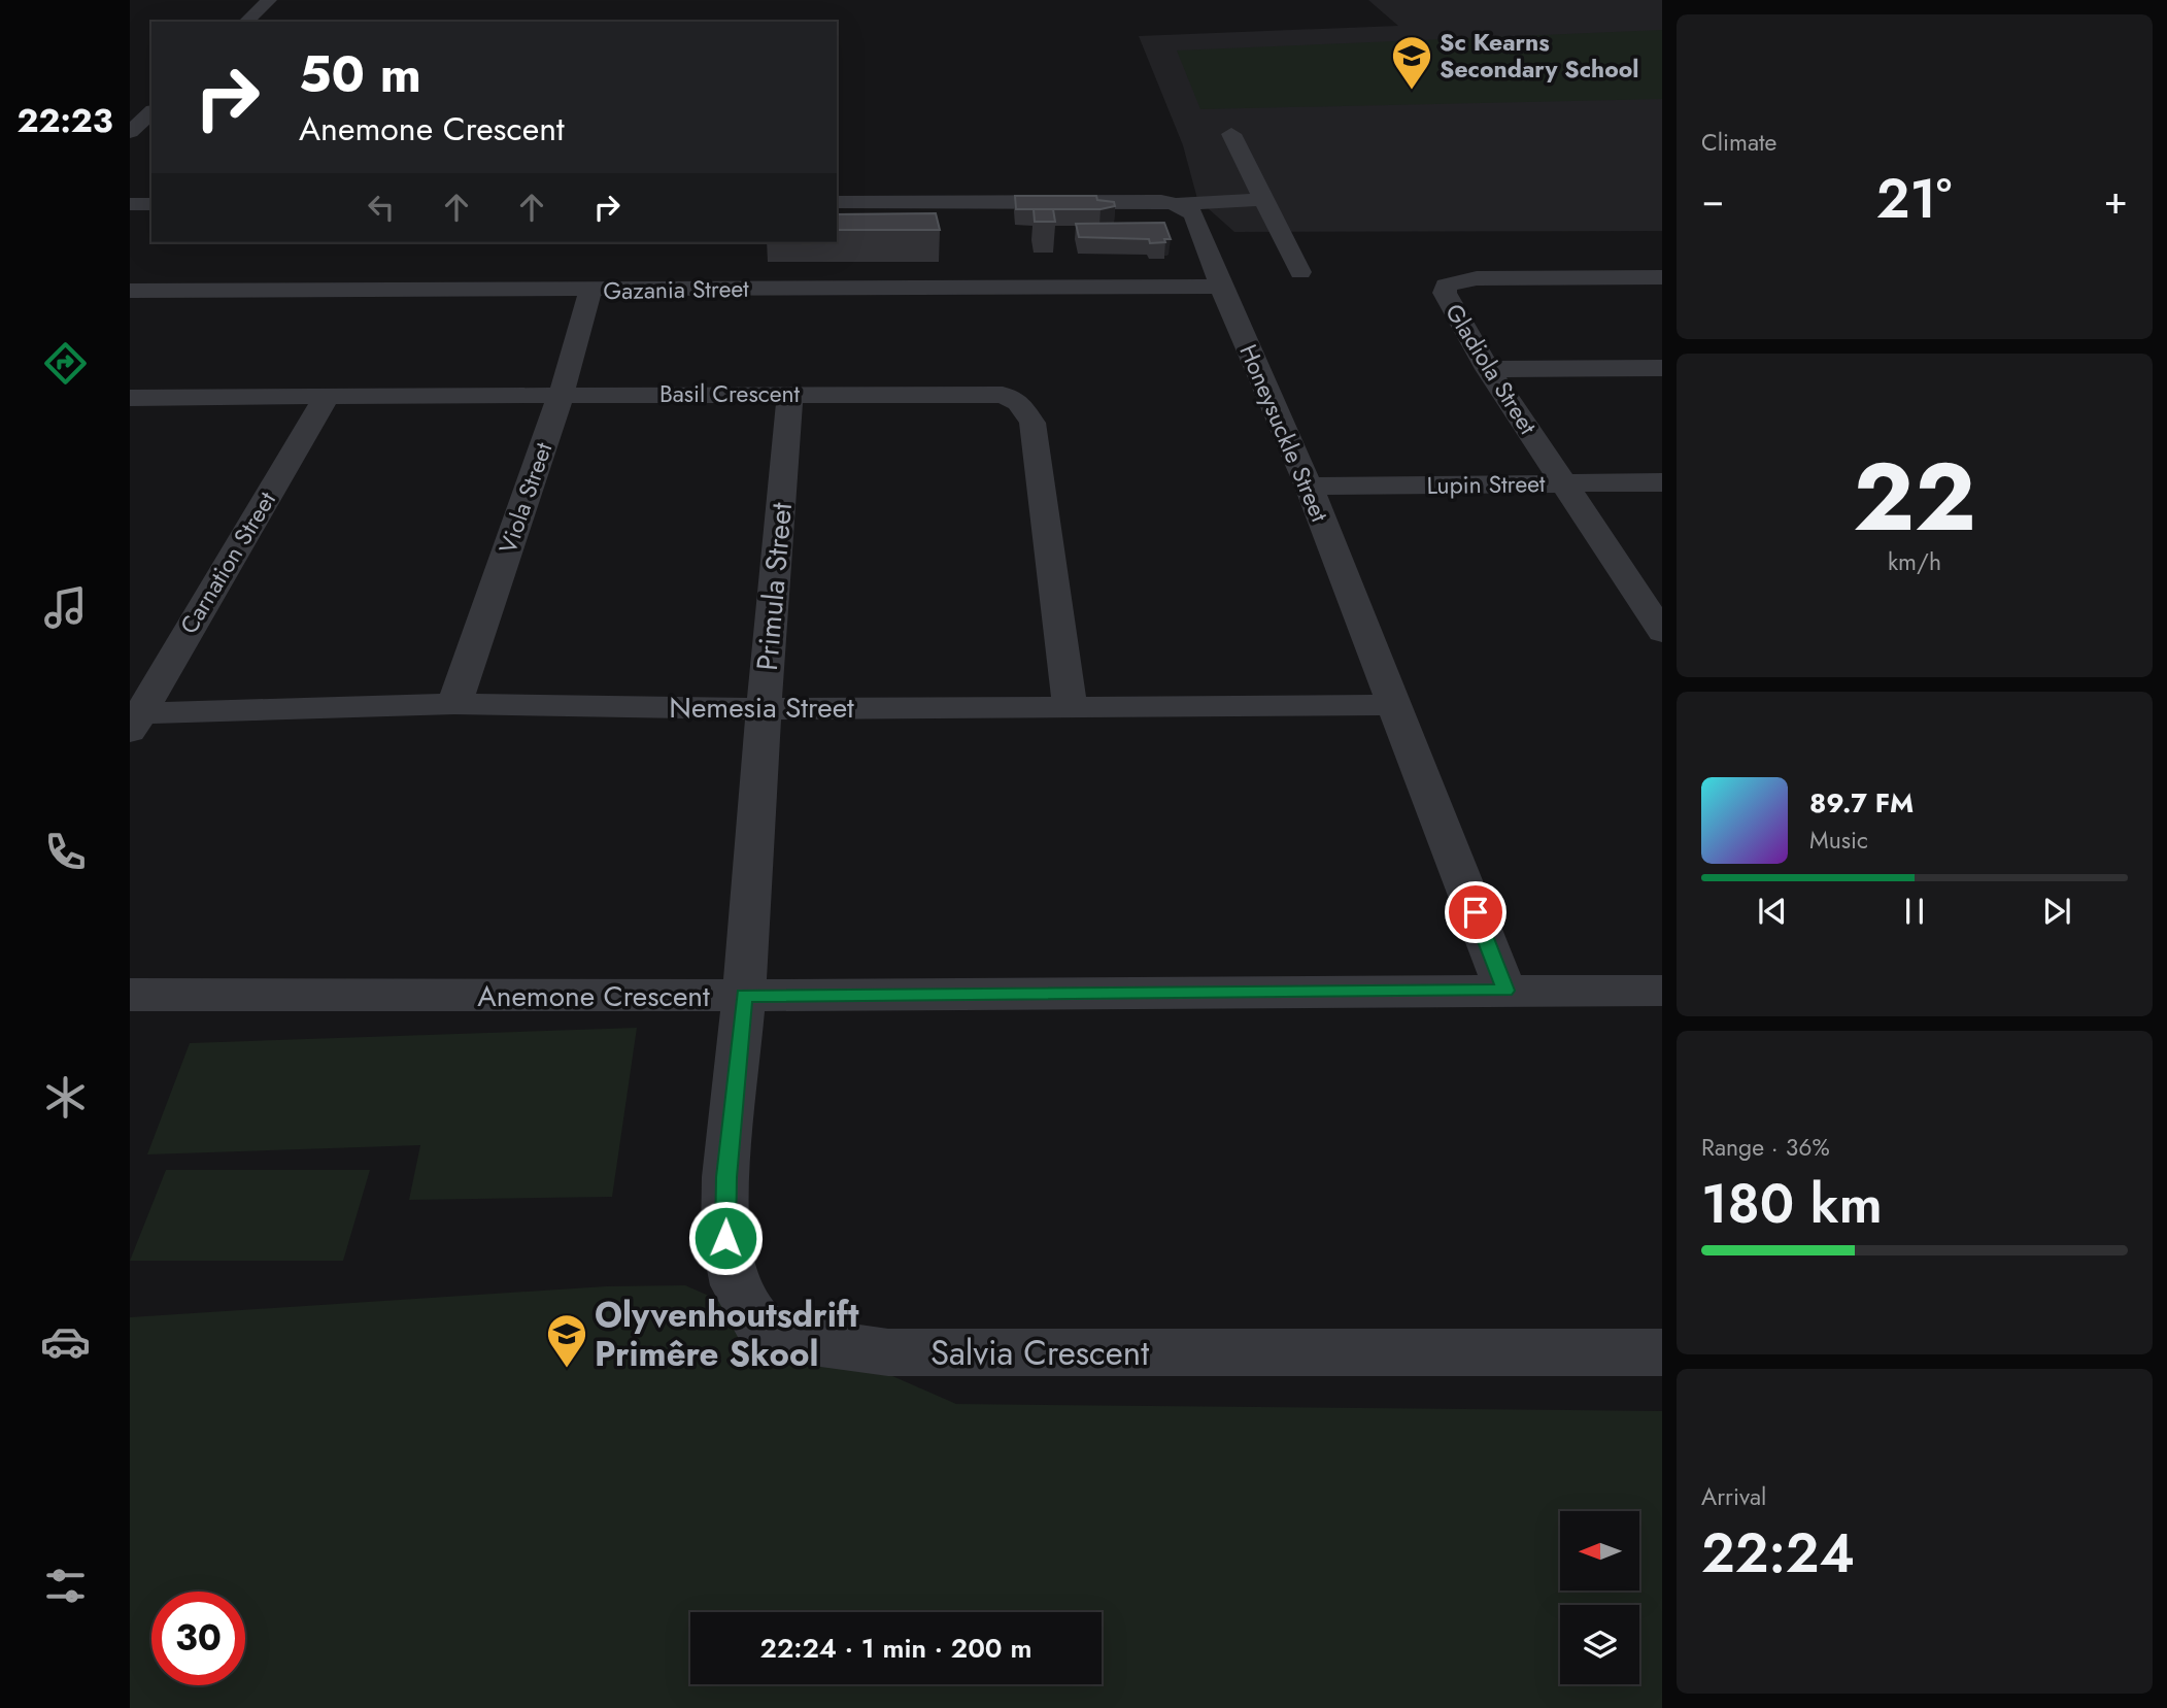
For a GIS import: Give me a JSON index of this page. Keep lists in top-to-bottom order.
{
  "streets": {
    "street": [
      "Gazania Street",
      "Gladiola Street",
      "Basil Crescent",
      "Honeysuckle Street",
      "Lupin Street",
      "Viola Street",
      "Carnation Street",
      "Primula Street",
      "Nemesia Street",
      "Anemone Crescent",
      "Salvia Crescent"
    ]
  },
  "crossings": [
    ["Gazania Street", "Honeysuckle Street"],
    ["Gazania Street", "Viola Street"],
    ["Gladiola Street", "Lupin Street"],
    ["Basil Crescent", "Viola Street"],
    ["Basil Crescent", "Carnation Street"],
    ["Basil Crescent", "Primula Street"],
    ["Basil Crescent", "Nemesia Street"],
    ["Honeysuckle Street", "Lupin Street"],
    ["Honeysuckle Street", "Nemesia Street"],
    ["Honeysuckle Street", "Anemone Crescent"],
    ["Viola Street", "Nemesia Street"],
    ["Carnation Street", "Nemesia Street"],
    ["Primula Street", "Nemesia Street"],
    ["Primula Street", "Anemone Crescent"],
    ["Primula Street", "Salvia Crescent"],
    ["Anemone Crescent", "Salvia Crescent"]
  ],
  "places": {
    "school or university": ["Sc Kearns Secondary School", "Olyvenhoutsdrift Primêre Skool"]
  },
  "north": "left",
  "page": {
    "tabs": "22:23",
    "tile": [
      "Climate",
      ["22", "km/h"],
      ["Range · 36%", "180 km"],
      ["Arrival", "22:24"]
    ],
    "turn": ["50 m", "Anemone Crescent"],
    "heat": ["−", "21°", "+"],
    "song": ["89.7 FM", "Music"],
    "limit": "30",
    "trip": "22:24 · 1 min · 200 m"
  }
}
